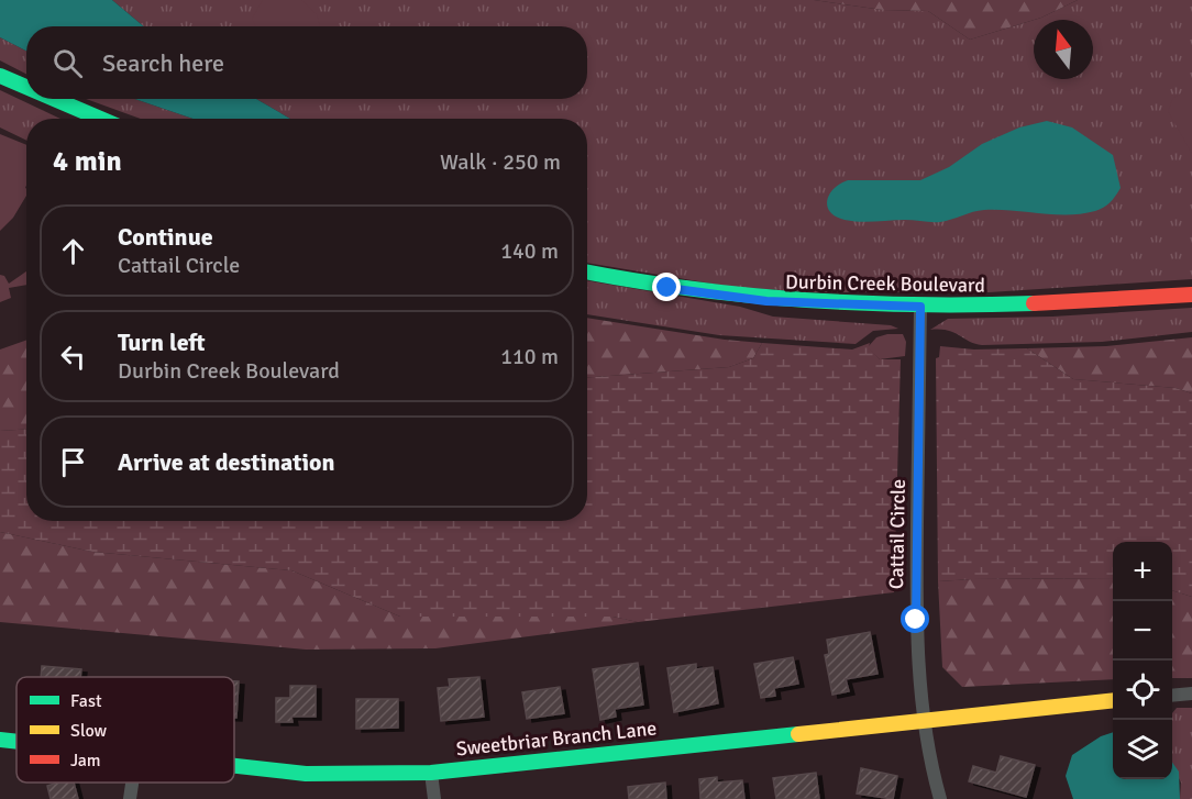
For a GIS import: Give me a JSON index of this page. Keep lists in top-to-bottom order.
{
  "streets": {
    "street": ["Durbin Creek Boulevard", "Cattail Circle", "Sweetbriar Branch Lane"]
  },
  "crossings": [
    ["Durbin Creek Boulevard", "Cattail Circle"],
    ["Cattail Circle", "Sweetbriar Branch Lane"]
  ],
  "legend": ["Fast", "Slow", "Jam"],
  "north": "top",
  "page": {
    "search": "Search here",
    "heading": ["4 min", "Walk · 250 m"],
    "list": [
      ["Continue", "Cattail Circle", "140 m"],
      ["Turn left", "Durbin Creek Boulevard", "110 m"],
      "Arrive at destination"
    ],
    "map_buttons": ["+", "−"]
  }
}
